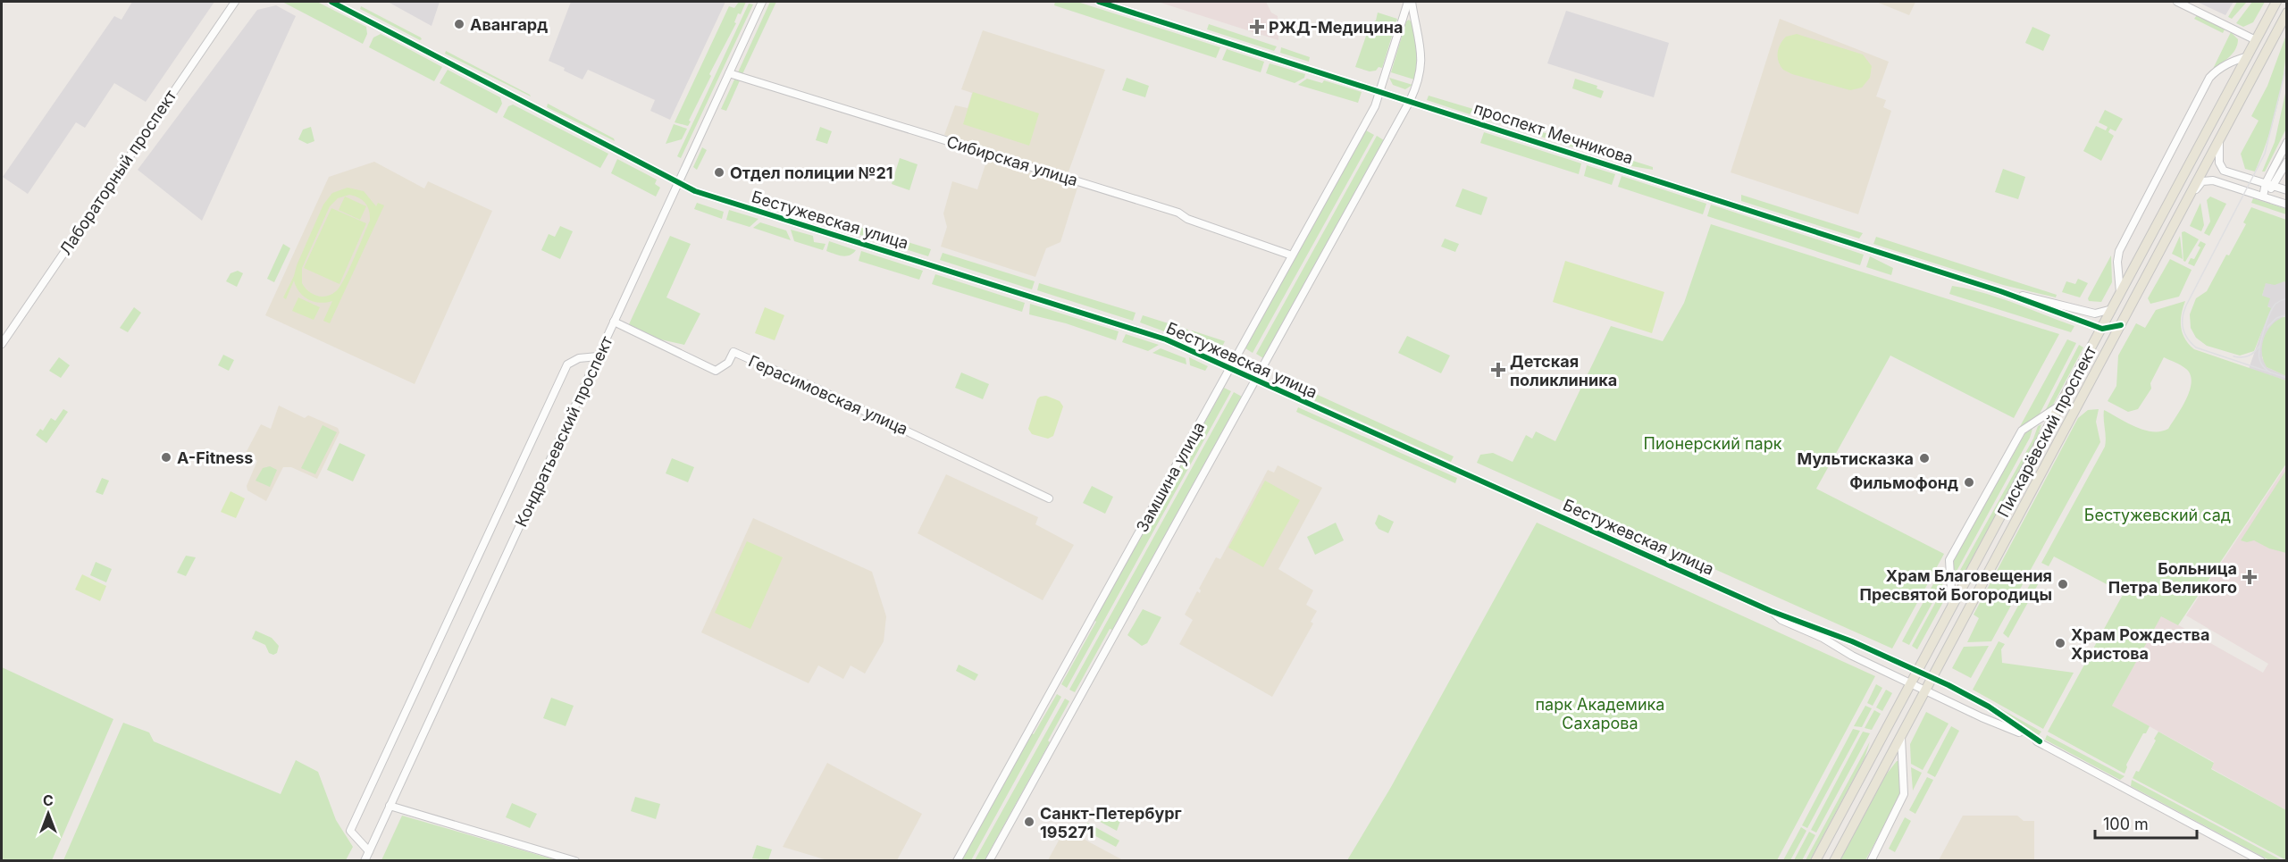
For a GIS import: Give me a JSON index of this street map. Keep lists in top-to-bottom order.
{
  "streets": {
    "main road": ["Пискарёвский проспект"],
    "street": [
      "проспект Мечникова",
      "Сибирская улица",
      "Лабораторный проспект",
      "Бестужевская улица",
      "Герасимовская улица",
      "Кондратьевский проспект",
      "Замшина улица"
    ]
  },
  "crossings": [
    ["проспект Мечникова", "Пискарёвский проспект"],
    ["проспект Мечникова", "Замшина улица"],
    ["Сибирская улица", "Кондратьевский проспект"],
    ["Сибирская улица", "Замшина улица"],
    ["Бестужевская улица", "Кондратьевский проспект"],
    ["Бестужевская улица", "Пискарёвский проспект"],
    ["Бестужевская улица", "Замшина улица"],
    ["Герасимовская улица", "Кондратьевский проспект"]
  ],
  "parks": ["Пионерский парк", "Бестужевский сад", "парк Академика Сахарова"],
  "places": {
    "other": [
      "Авангард",
      "Отдел полиции №21",
      "A-Fitness",
      "Мультисказка",
      "Фильмофонд",
      "Храм Благовещения Пресвятой Богородицы",
      "Храм Рождества Христова",
      "Санкт-Петербург 195271"
    ],
    "health": ["РЖД-Медицина", "Детская поликлиника", "Больница Петра Великого"]
  },
  "scale_bar": "100 m",
  "north": "top"
}
